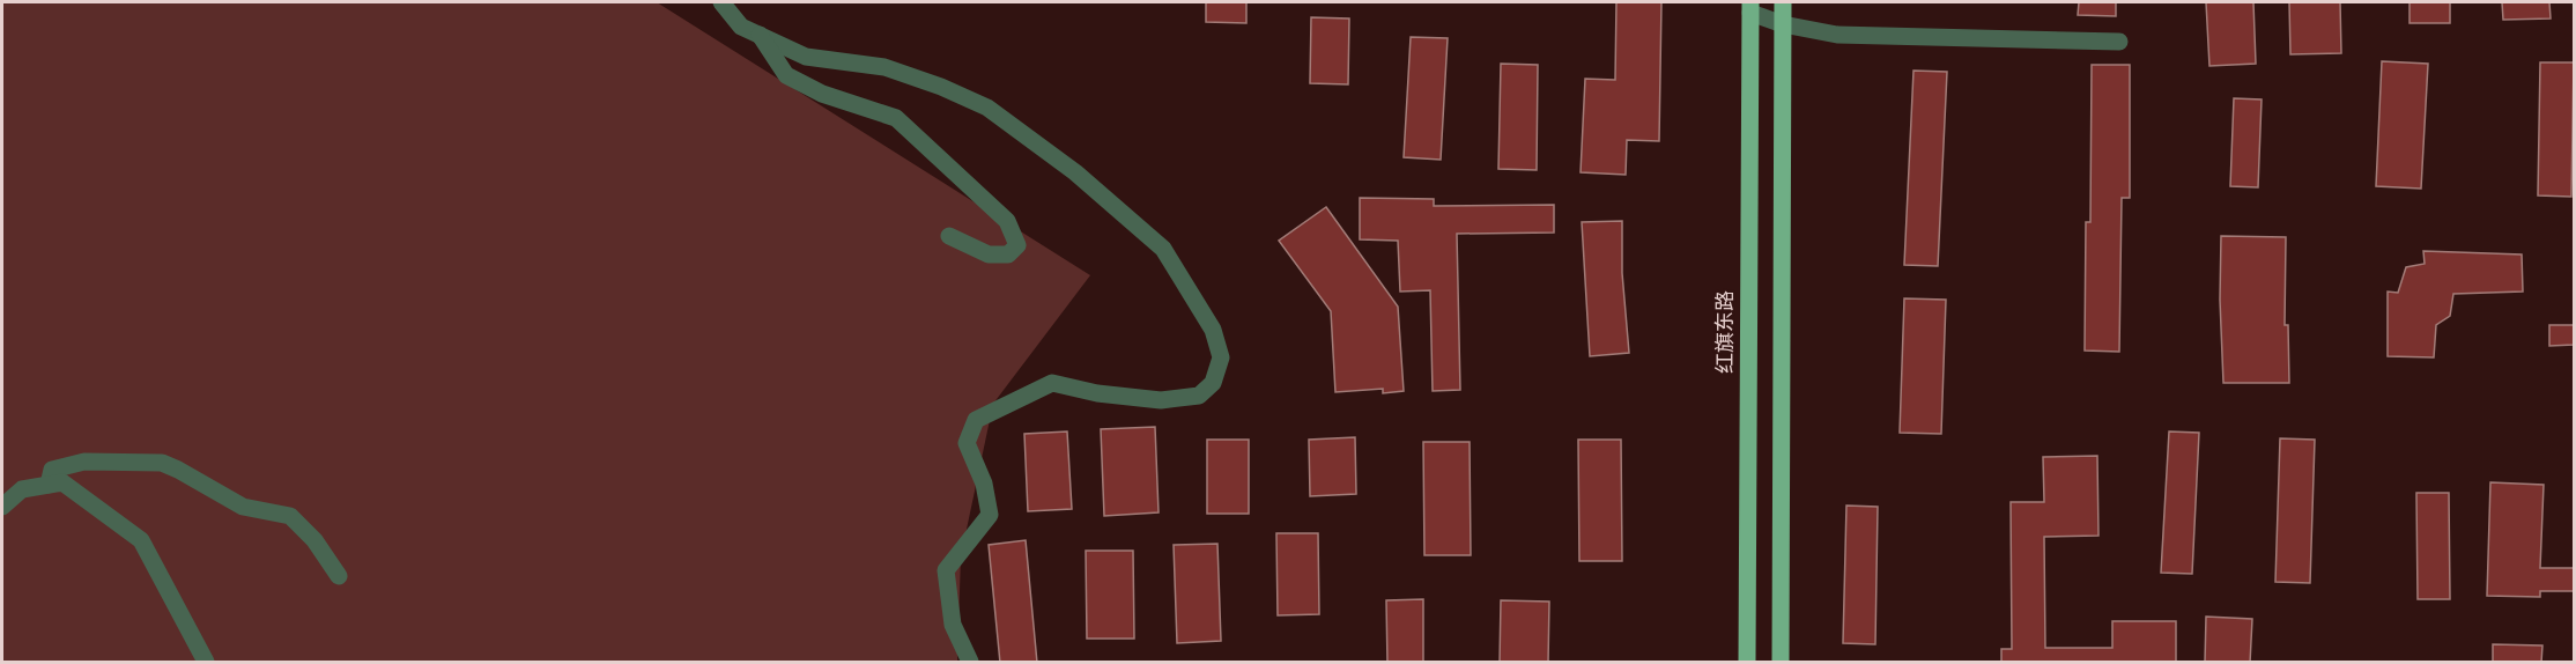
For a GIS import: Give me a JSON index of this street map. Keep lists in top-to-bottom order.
{
  "streets": {
    "main road": ["红旗东路"]
  }
}
